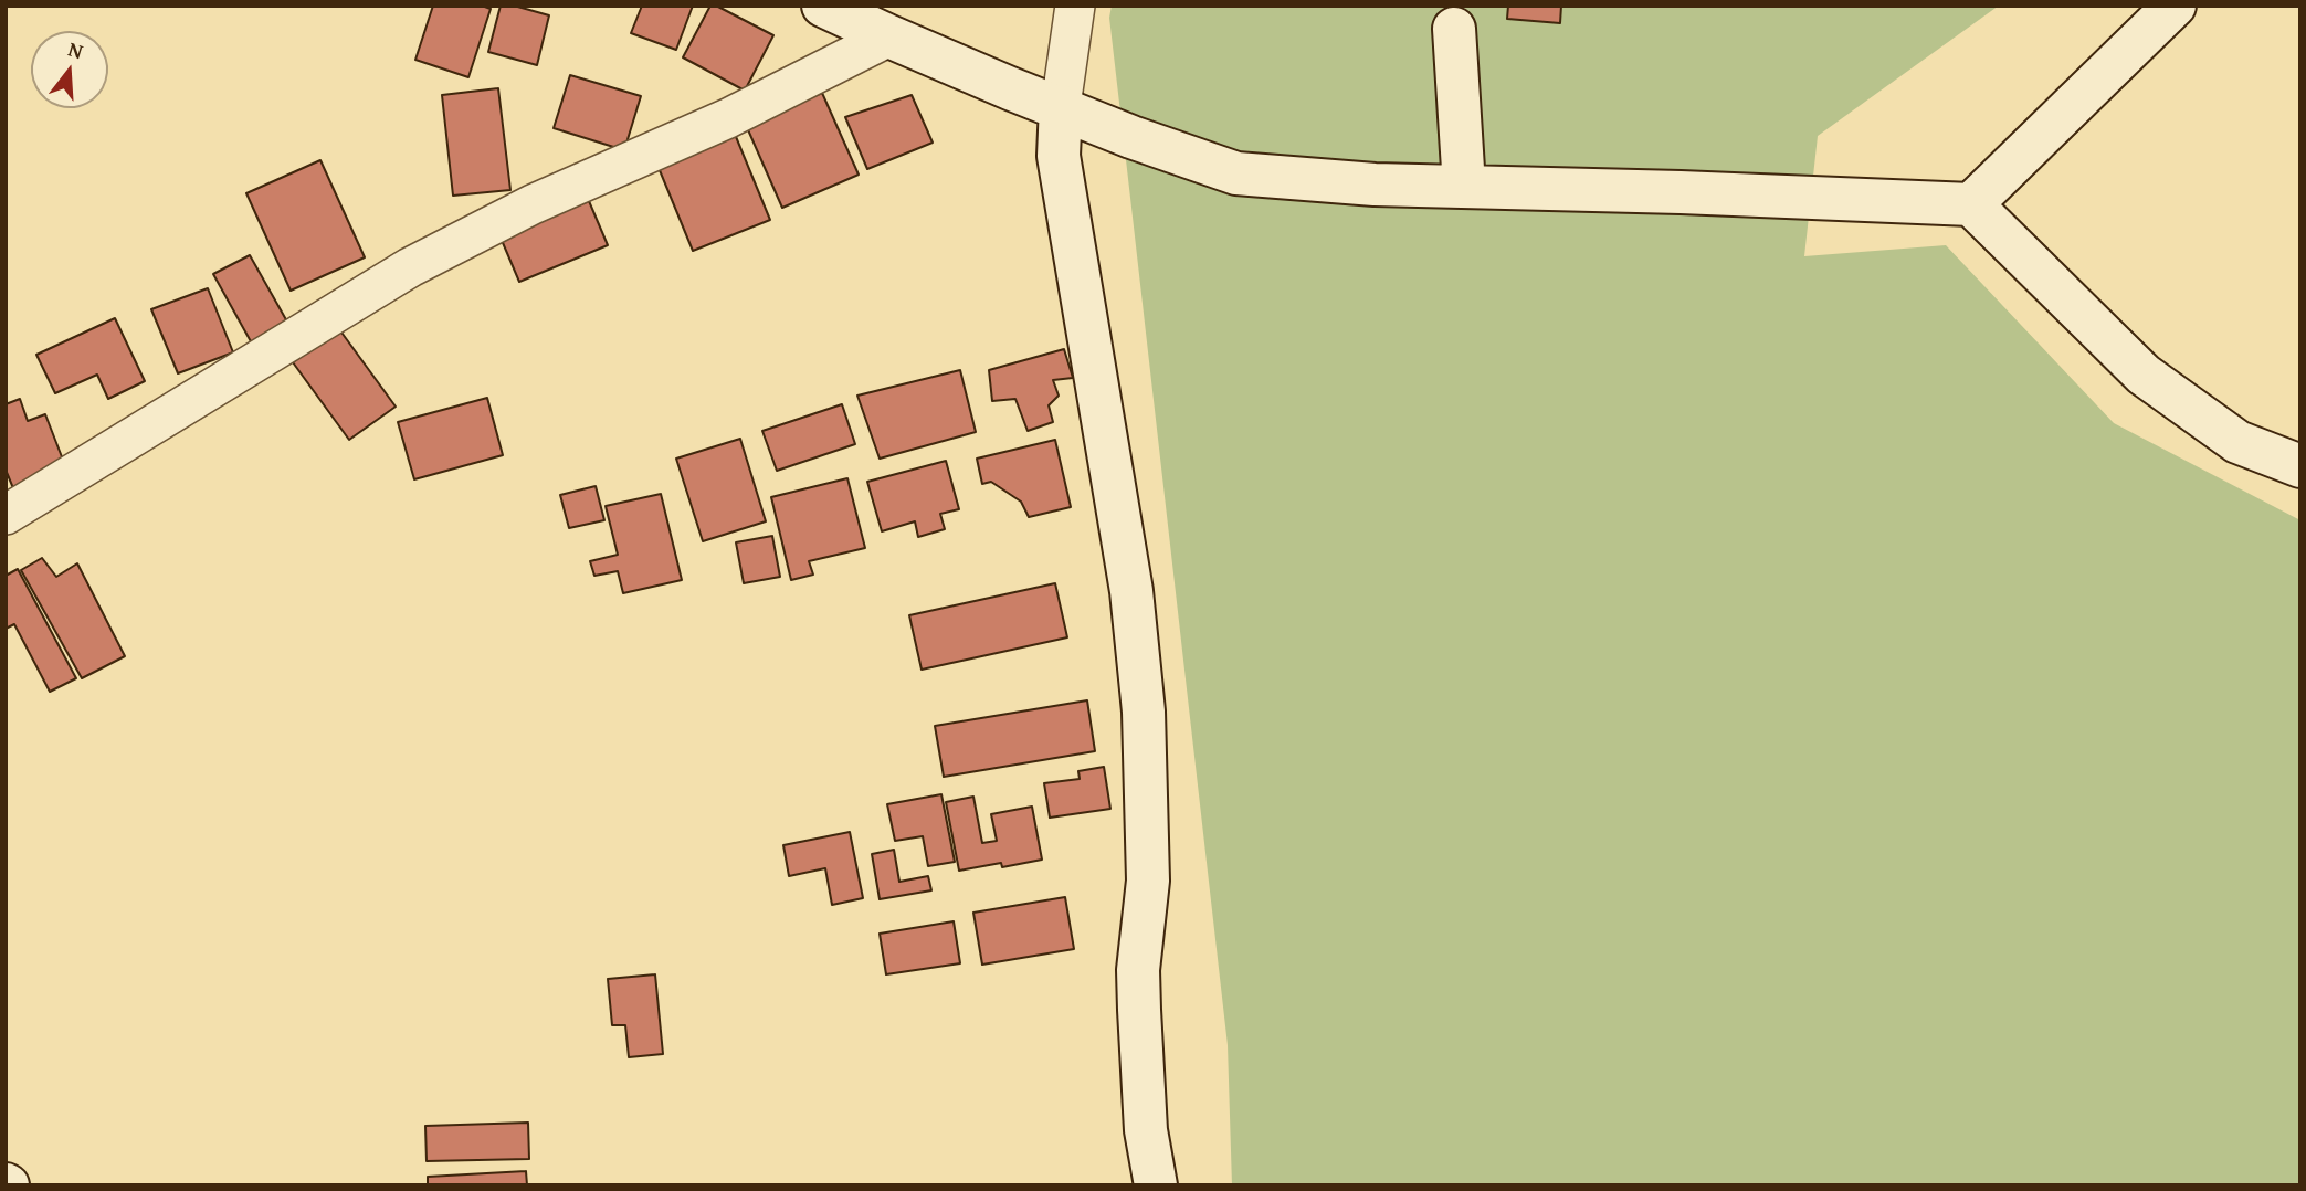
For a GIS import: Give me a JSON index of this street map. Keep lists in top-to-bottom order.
{
  "north": "top"
}
